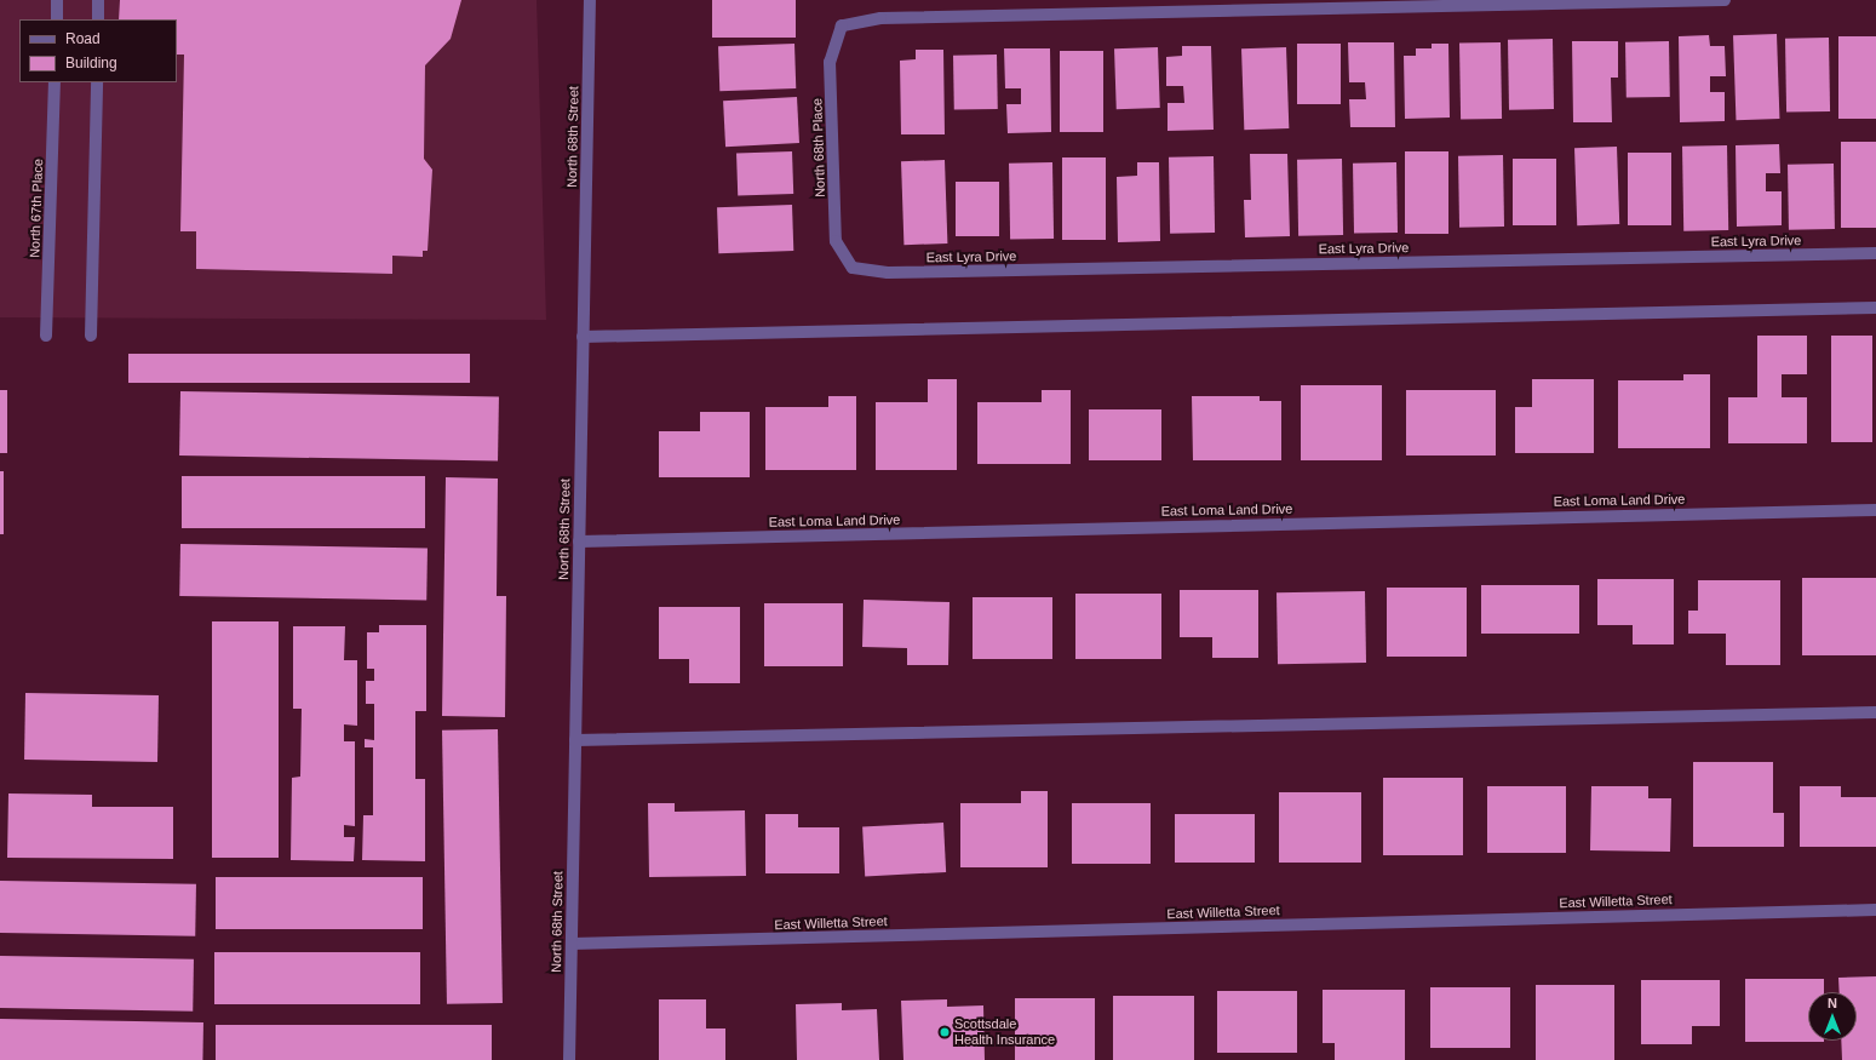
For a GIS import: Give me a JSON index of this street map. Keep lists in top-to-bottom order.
{
  "streets": {
    "street": [
      "North 68th Street",
      "North 68th Place",
      "North 67th Place",
      "East Lyra Drive",
      "East Loma Land Drive",
      "East Willetta Street"
    ]
  },
  "crossings": [
    ["North 68th Street", "East Loma Land Drive"],
    ["North 68th Street", "East Willetta Street"],
    ["North 68th Place", "East Lyra Drive"]
  ],
  "places": ["Scottsdale Health Insurance"],
  "legend": ["Road", "Building"],
  "north": "top"
}
